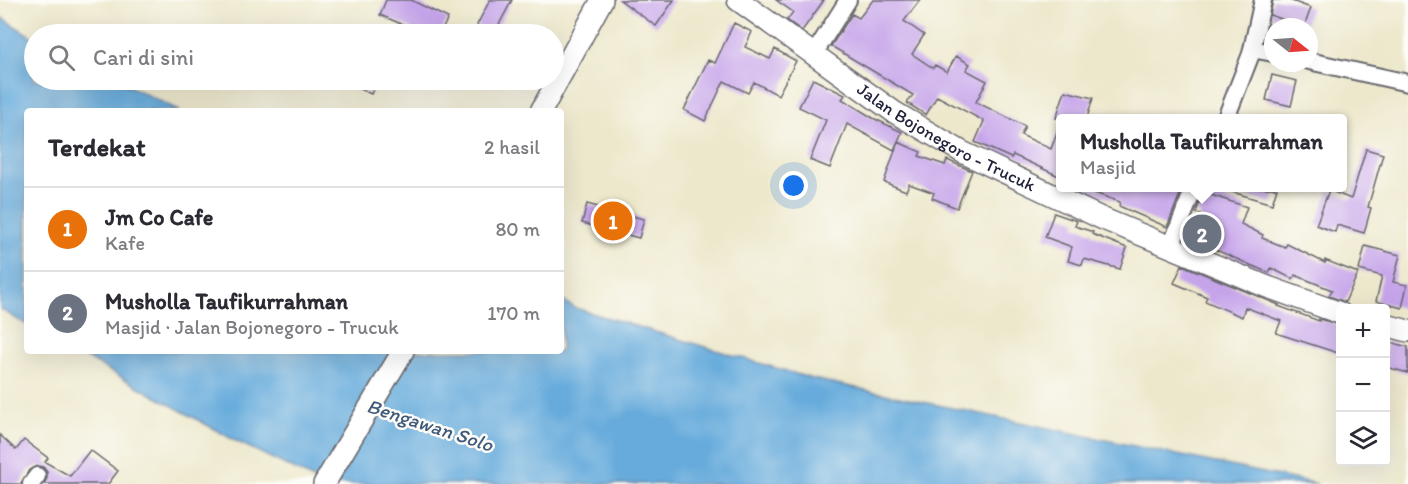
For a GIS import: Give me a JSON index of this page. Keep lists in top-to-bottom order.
{
  "streets": {
    "street": ["Jalan Bojonegoro - Trucuk"]
  },
  "water": ["Bengawan Solo"],
  "north": "right",
  "page": {
    "search": "Cari di sini",
    "heading": ["Terdekat", "2 hasil"],
    "popup": ["Musholla Taufikurrahman", "Masjid"],
    "list": [
      {
        "mark": "1",
        "name": "Jm Co Cafe",
        "note": "Kafe",
        "value": "80 m"
      },
      {
        "mark": "2",
        "name": "Musholla Taufikurrahman",
        "note": "Masjid · Jalan Bojonegoro - Trucuk",
        "value": "170 m"
      }
    ],
    "pins": ["1", "2"],
    "map_buttons": ["+", "−"]
  }
}
